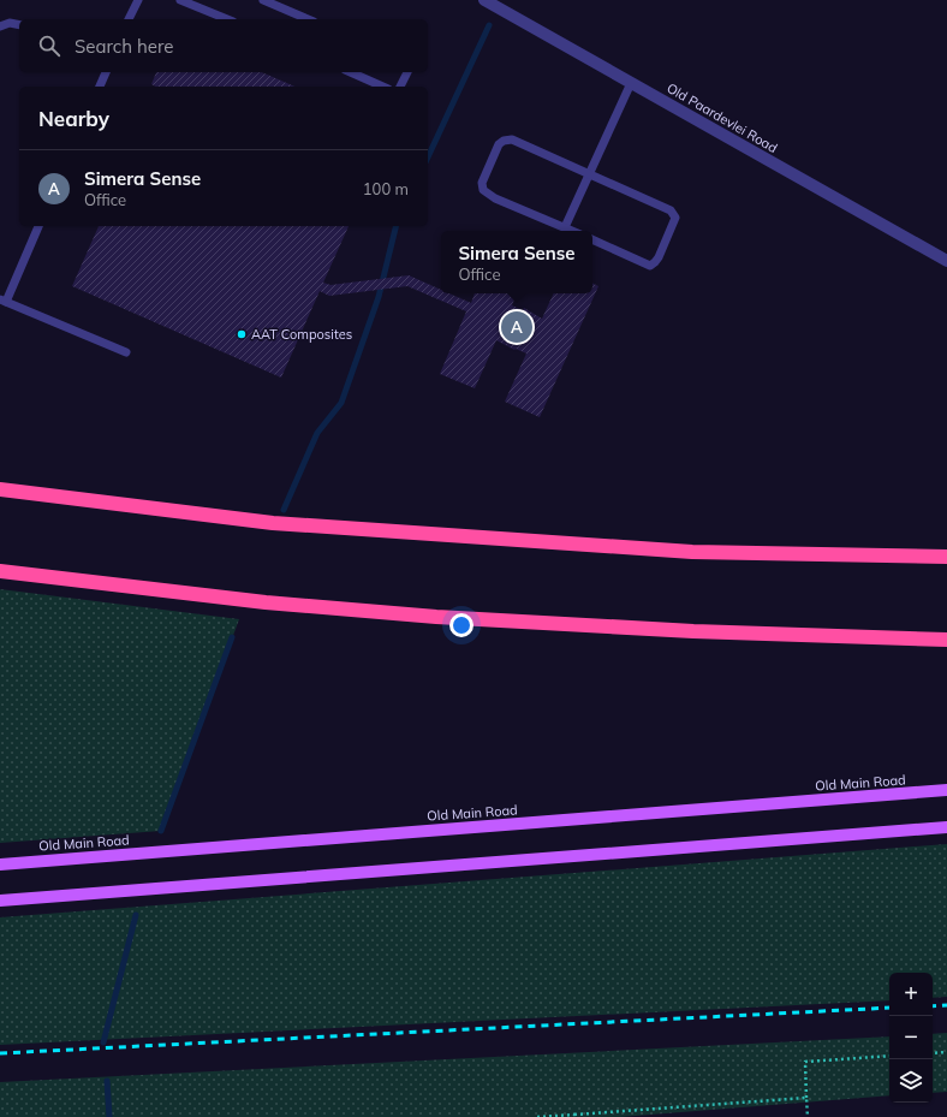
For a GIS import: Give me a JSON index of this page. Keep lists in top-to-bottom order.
{
  "streets": {
    "main road": ["Old Main Road"],
    "street": ["Old Paardevlei Road"]
  },
  "places": ["AAT Composites"],
  "page": {
    "search": "Search here",
    "heading": "Nearby",
    "list": [
      {
        "mark": "A",
        "name": "Simera Sense",
        "note": "Office",
        "value": "100 m"
      }
    ],
    "popup": ["Simera Sense", "Office"],
    "pins": "A",
    "map_buttons": ["+", "−"]
  }
}
